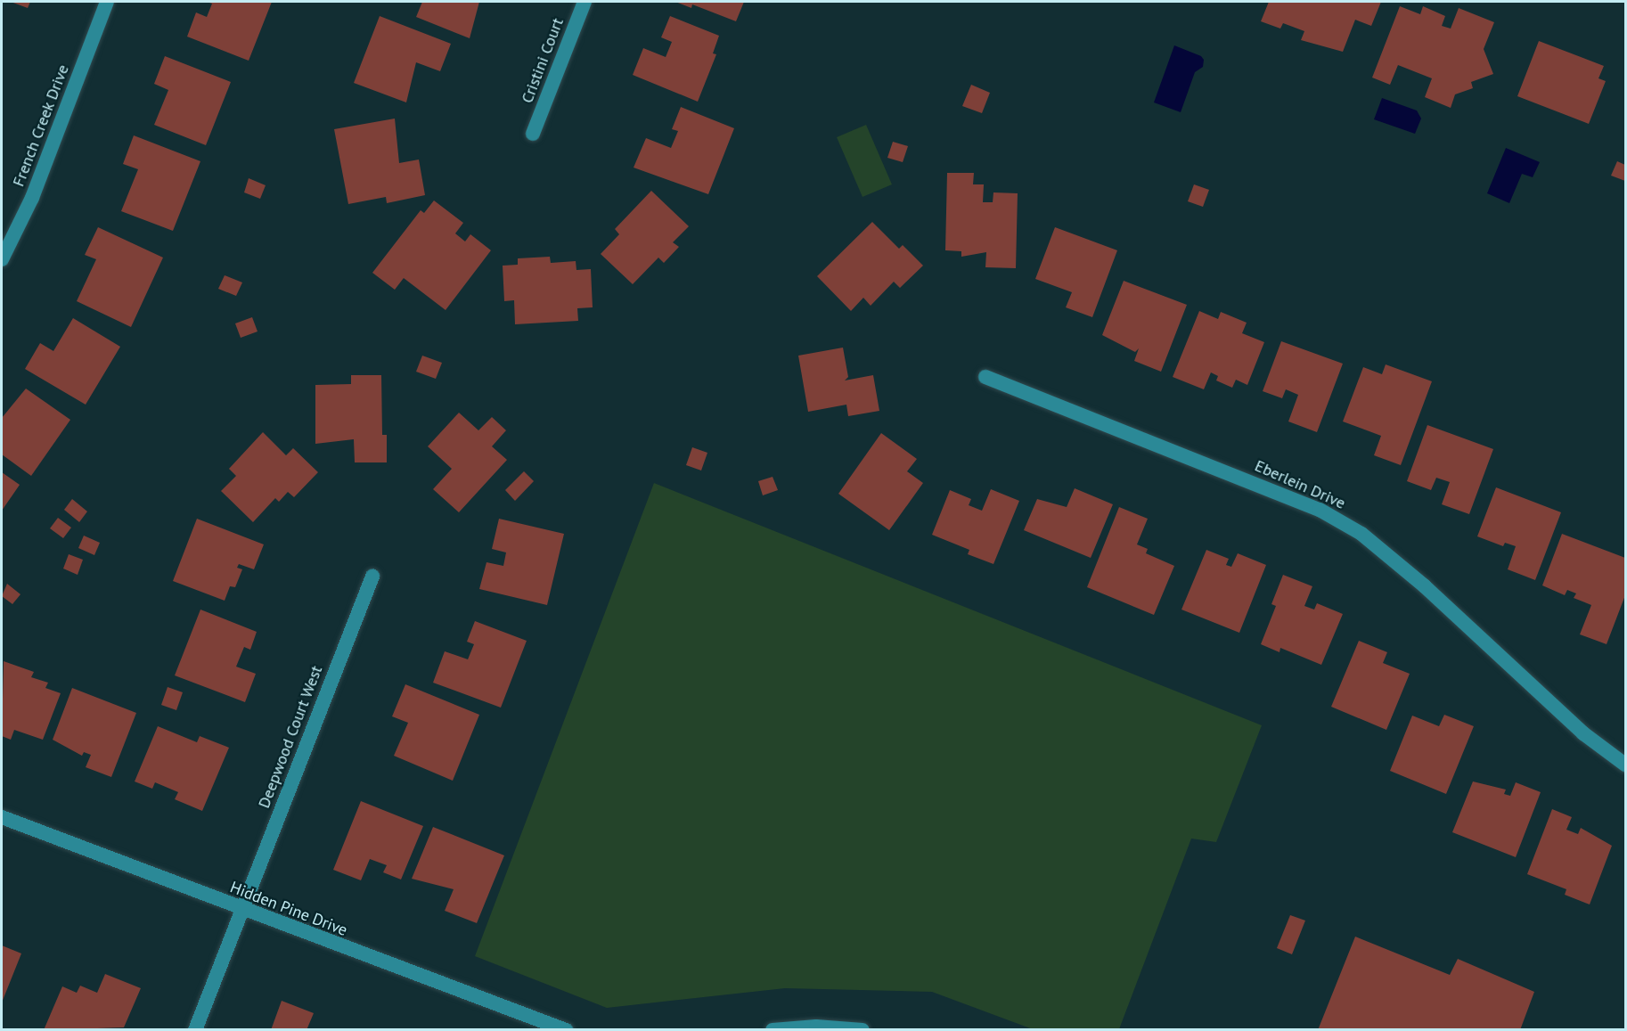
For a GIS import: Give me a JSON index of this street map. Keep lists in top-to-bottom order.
{
  "streets": {
    "street": [
      "Cristini Court",
      "French Creek Drive",
      "Eberlein Drive",
      "Deepwood Court West",
      "Hidden Pine Drive"
    ]
  },
  "crossings": [
    ["Deepwood Court West", "Hidden Pine Drive"]
  ]
}
